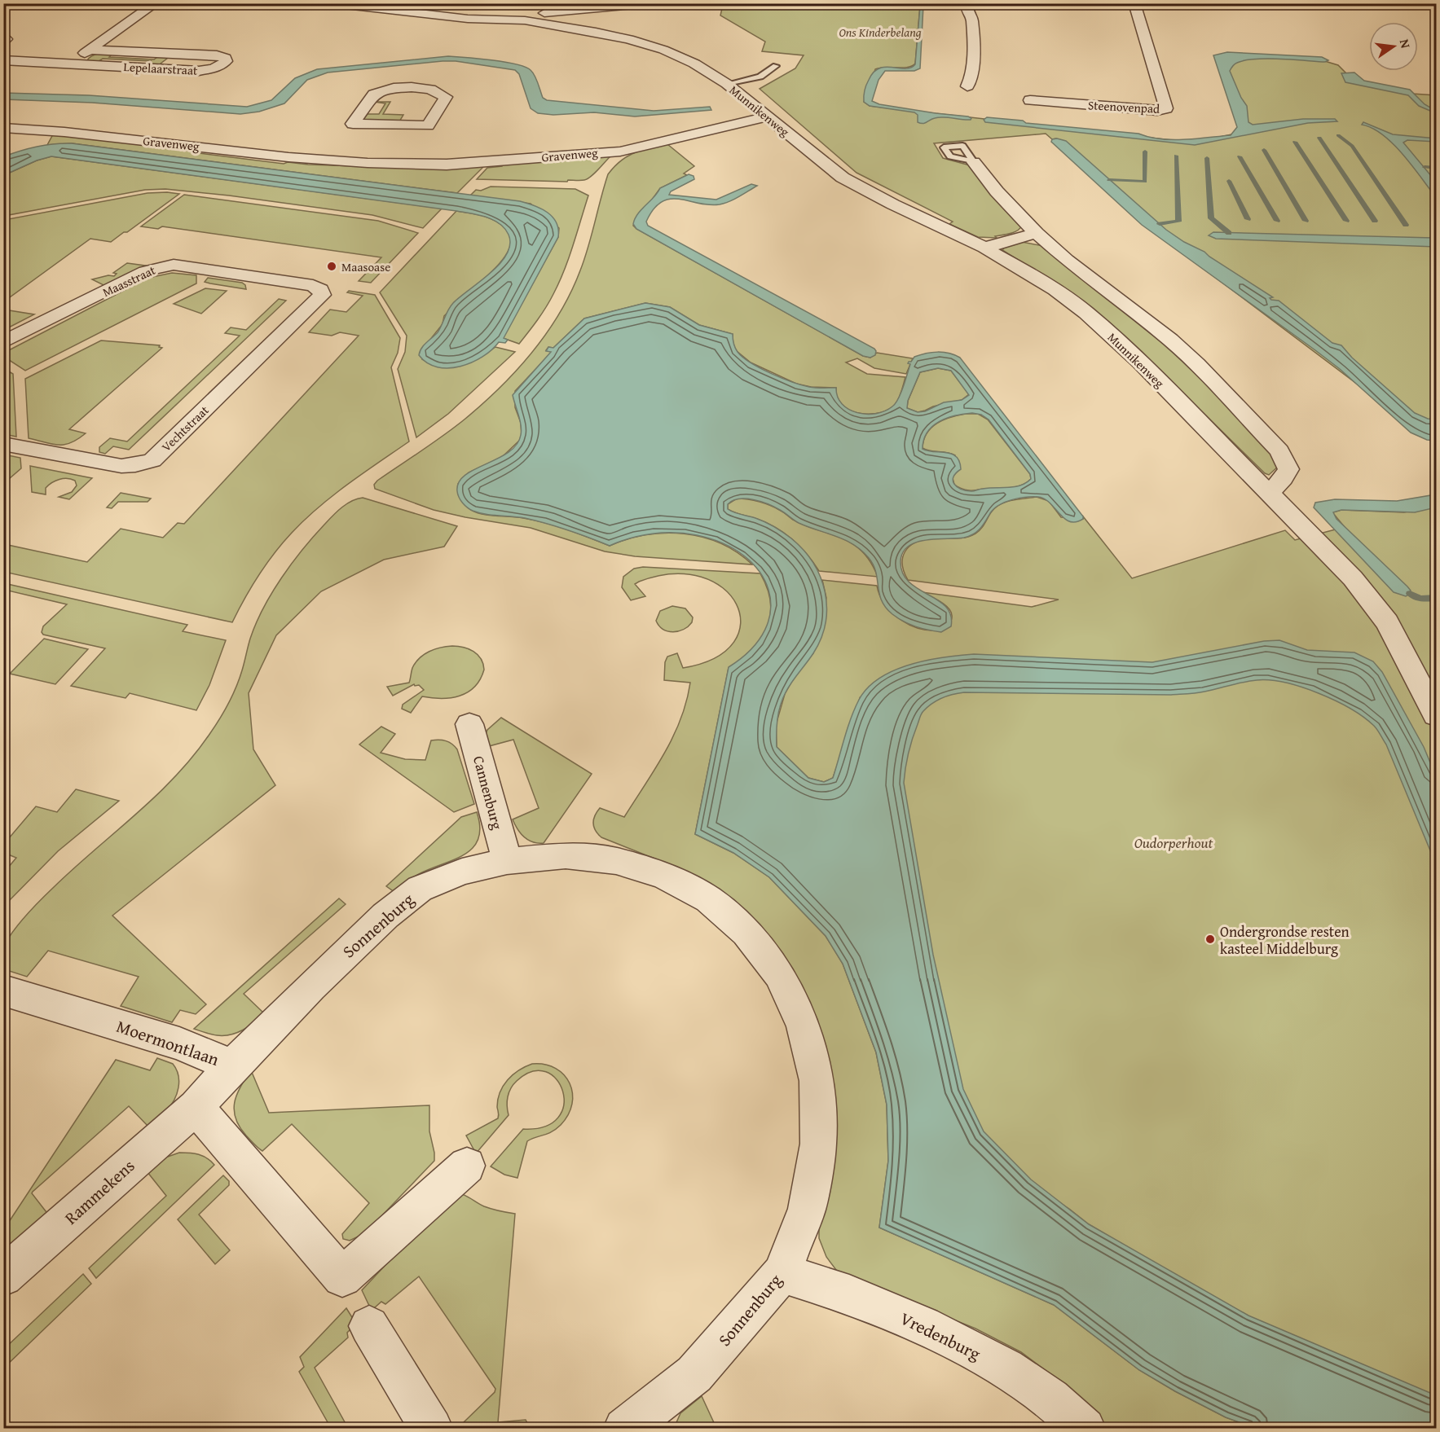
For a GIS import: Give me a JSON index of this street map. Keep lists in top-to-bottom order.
{
  "streets": {
    "street": [
      "Lepelaarstraat",
      "Steenovenpad",
      "Munnikenweg",
      "Gravenweg",
      "Maasstraat",
      "Vechtstraat",
      "Cannenburg",
      "Sonnenburg",
      "Moermontlaan",
      "Rammekens",
      "Vredenburg"
    ]
  },
  "crossings": [
    ["Munnikenweg", "Gravenweg"],
    ["Maasstraat", "Vechtstraat"],
    ["Cannenburg", "Sonnenburg"],
    ["Sonnenburg", "Moermontlaan"],
    ["Sonnenburg", "Vredenburg"],
    ["Moermontlaan", "Rammekens"]
  ],
  "parks": ["Ons Kinderbelang", "Oudorperhout"],
  "places": ["Maasoase", "Ondergrondse resten kasteel Middelburg"],
  "north": "right"
}
